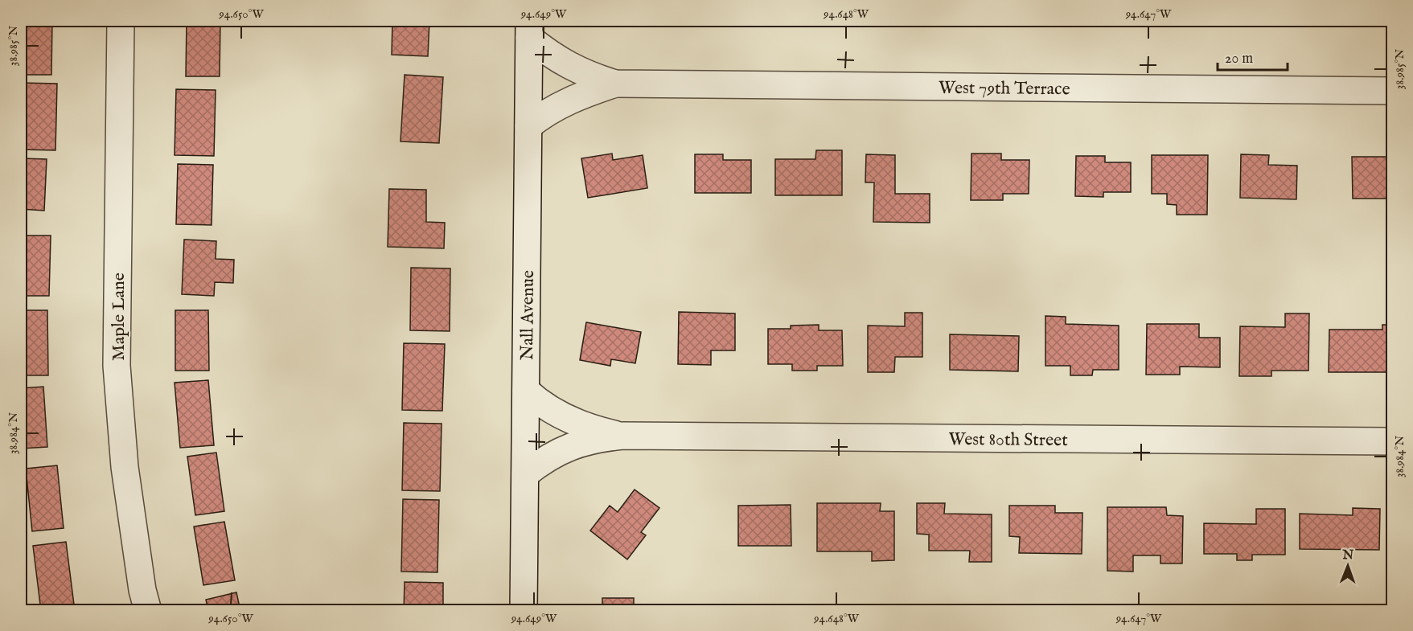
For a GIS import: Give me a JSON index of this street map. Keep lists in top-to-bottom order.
{
  "streets": {
    "street": [
      "West 79th Terrace",
      "Nall Avenue",
      "Maple Lane",
      "West 80th Street"
    ]
  },
  "crossings": [
    ["West 79th Terrace", "Nall Avenue"],
    ["Nall Avenue", "West 80th Street"]
  ],
  "scale_bar": "20 m",
  "north": "top",
  "coordinates": [
    "94.650°W",
    "94.649°W",
    "94.648°W",
    "94.647°W",
    "38.985°N",
    "38.984°N"
  ]
}
